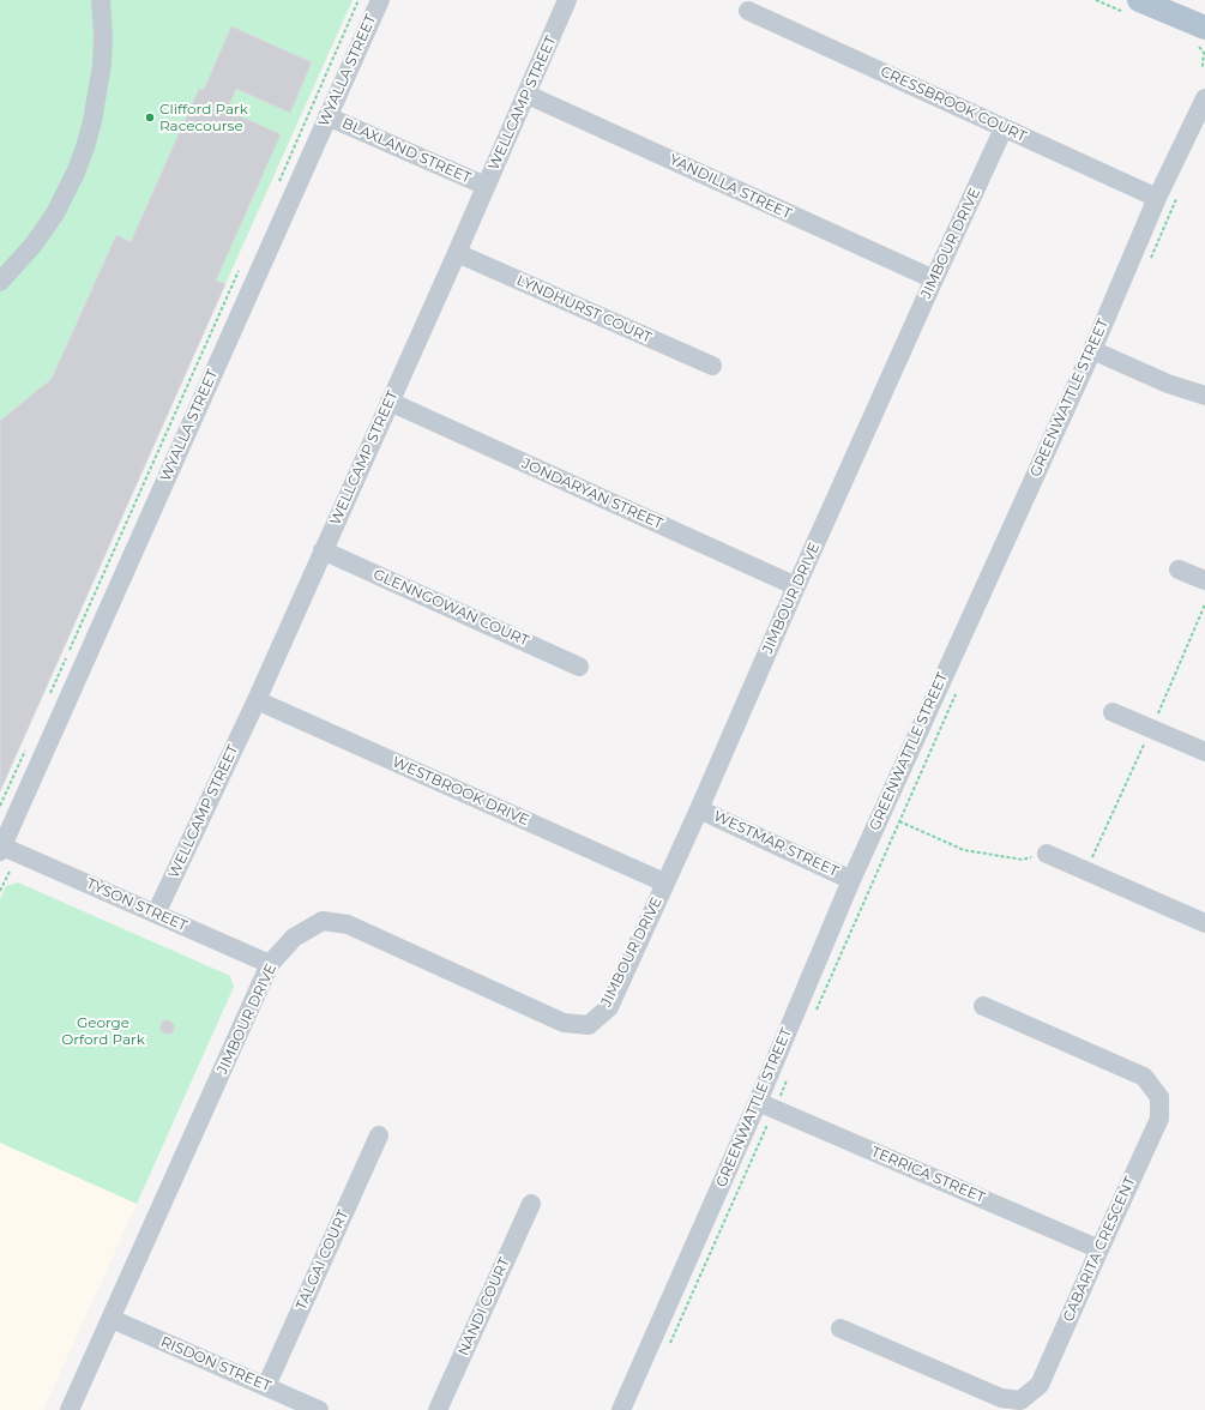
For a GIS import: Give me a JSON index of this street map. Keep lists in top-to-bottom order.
{
  "streets": {
    "street": [
      "WYALLA STREET",
      "WELLCAMP STREET",
      "CRESSBROOK COURT",
      "BLAXLAND STREET",
      "YANDILLA STREET",
      "JIMBOUR DRIVE",
      "LYNDHURST COURT",
      "GREENWATTLE STREET",
      "JONDARYAN STREET",
      "GLENNGOWAN COURT",
      "WESTBROOK DRIVE",
      "WESTMAR STREET",
      "TYSON STREET",
      "TERRICA STREET",
      "CABARITA CRESCENT",
      "TALGAI COURT",
      "NANDI COURT",
      "RISDON STREET"
    ]
  },
  "crossings": [
    ["WYALLA STREET", "BLAXLAND STREET"],
    ["WYALLA STREET", "TYSON STREET"],
    ["WELLCAMP STREET", "BLAXLAND STREET"],
    ["WELLCAMP STREET", "YANDILLA STREET"],
    ["WELLCAMP STREET", "LYNDHURST COURT"],
    ["WELLCAMP STREET", "JONDARYAN STREET"],
    ["WELLCAMP STREET", "GLENNGOWAN COURT"],
    ["WELLCAMP STREET", "WESTBROOK DRIVE"],
    ["WELLCAMP STREET", "TYSON STREET"],
    ["CRESSBROOK COURT", "JIMBOUR DRIVE"],
    ["CRESSBROOK COURT", "GREENWATTLE STREET"],
    ["YANDILLA STREET", "JIMBOUR DRIVE"],
    ["JIMBOUR DRIVE", "JONDARYAN STREET"],
    ["JIMBOUR DRIVE", "WESTBROOK DRIVE"],
    ["JIMBOUR DRIVE", "WESTMAR STREET"],
    ["JIMBOUR DRIVE", "TYSON STREET"],
    ["JIMBOUR DRIVE", "RISDON STREET"],
    ["GREENWATTLE STREET", "WESTMAR STREET"],
    ["GREENWATTLE STREET", "TERRICA STREET"],
    ["TERRICA STREET", "CABARITA CRESCENT"],
    ["TALGAI COURT", "RISDON STREET"]
  ],
  "parks": ["George Orford Park"],
  "places": ["Clifford Park Racecourse"]
}
